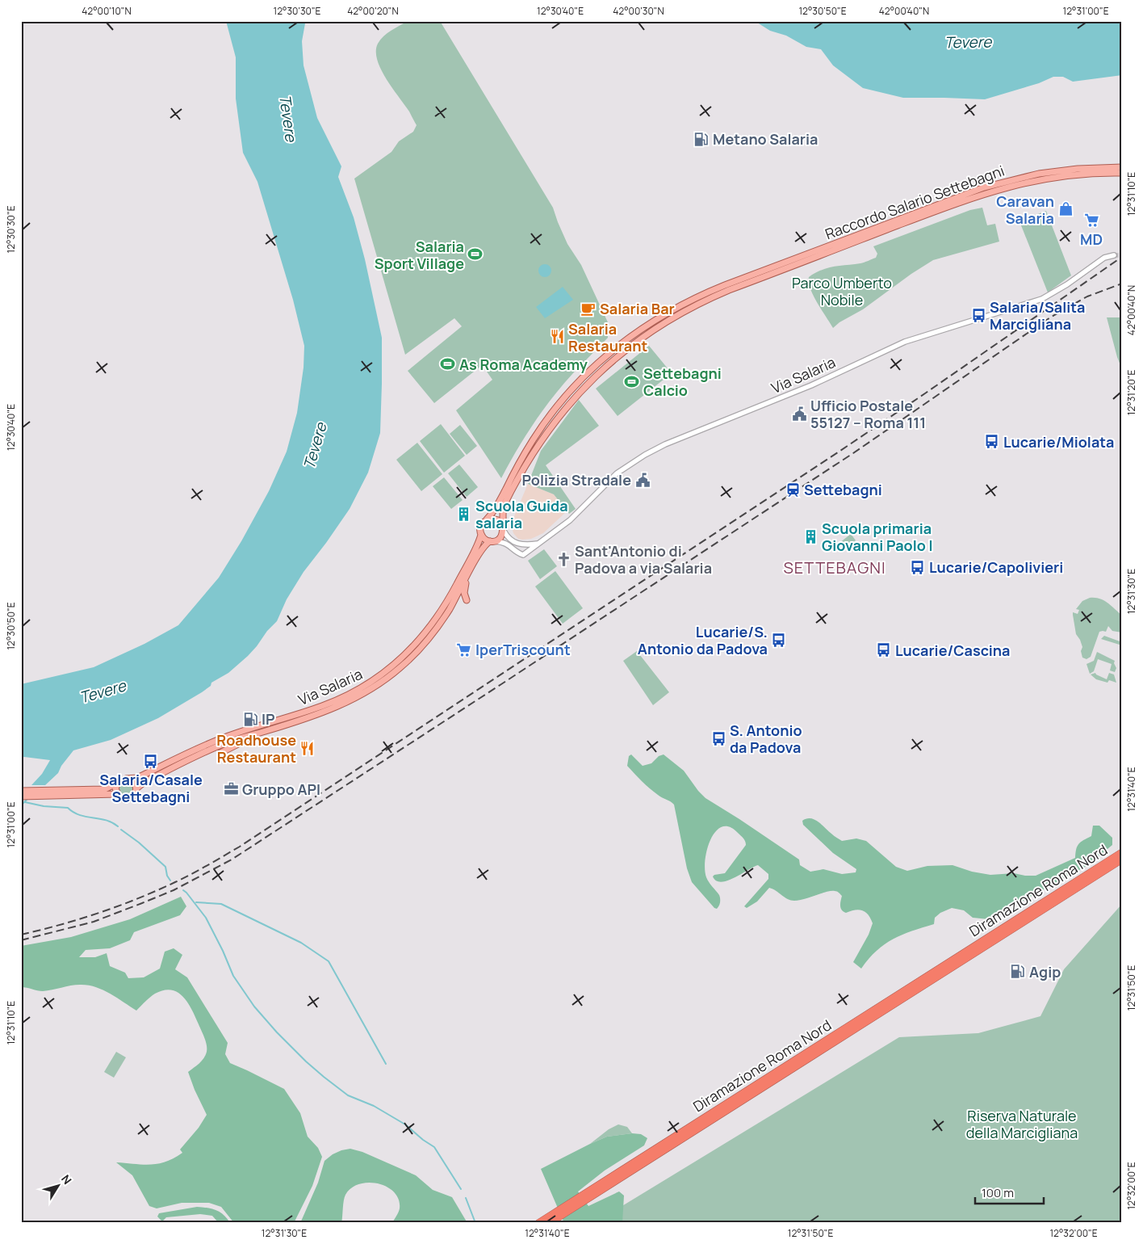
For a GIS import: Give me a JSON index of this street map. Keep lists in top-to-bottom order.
{
  "streets": {
    "highway": ["Diramazione Roma Nord"],
    "main road": ["Raccordo Salario Settebagni", "Via Salaria"]
  },
  "crossings": [
    ["Raccordo Salario Settebagni", "Via Salaria"]
  ],
  "districts": ["SETTEBAGNI"],
  "water": ["Tevere"],
  "parks": ["Parco Umberto Nobile", "Riserva Naturale della Marcigliana"],
  "places": {
    "fuel station": ["Metano Salaria", "IP", "Agip"],
    "shop": ["Caravan Salaria"],
    "supermarket": ["MD", "IperTriscount"],
    "sports": ["Salaria Sport Village", "As Roma Academy", "Settebagni Calcio"],
    "cafe": ["Salaria Bar"],
    "bus stop": [
      "Salaria/Salita Marcigliana",
      "Lucarie/Miolata",
      "Lucarie/Capolivieri",
      "Lucarie/S. Antonio da Padova",
      "Lucarie/Cascina",
      "S. Antonio da Padova",
      "Salaria/Casale Settebagni"
    ],
    "restaurant": ["Salaria Restaurant", "Roadhouse Restaurant"],
    "public building": ["Ufficio Postale 55127 – Roma 111", "Polizia Stradale"],
    "station": ["Settebagni"],
    "building": ["Scuola Guida salaria", "Scuola primaria Giovanni Paolo I"],
    "church": ["Sant'Antonio di Padova a via Salaria"],
    "office": ["Gruppo API"]
  },
  "scale_bar": "100 m",
  "north": "top right",
  "coordinates": [
    "42°00'10\"N",
    "12°30'30\"E",
    "42°00'20\"N",
    "12°30'40\"E",
    "42°00'30\"N",
    "12°30'50\"E",
    "42°00'40\"N",
    "12°31'00\"E",
    "12°31'10\"E",
    "12°31'20\"E",
    "12°31'30\"E",
    "12°31'40\"E",
    "12°31'50\"E",
    "12°32'00\"E"
  ]
}
